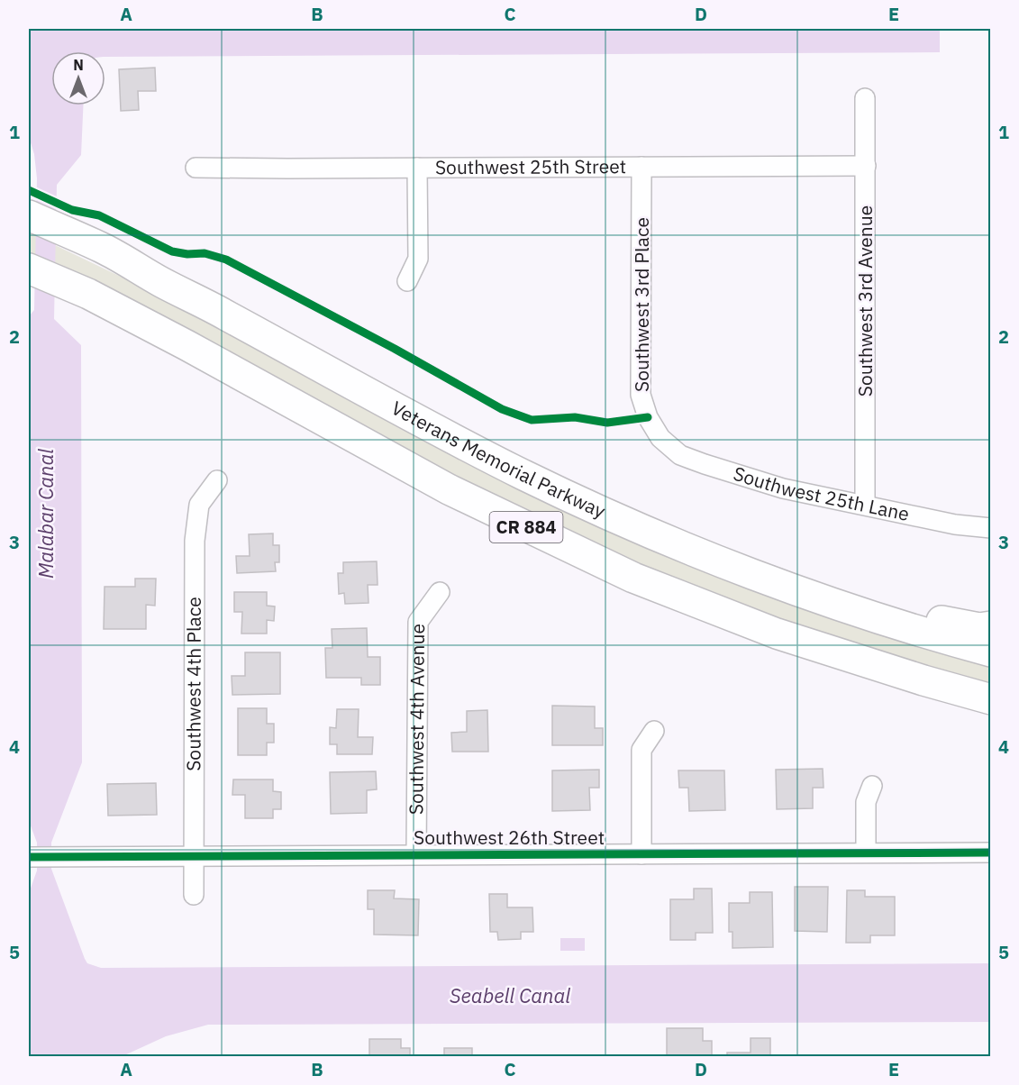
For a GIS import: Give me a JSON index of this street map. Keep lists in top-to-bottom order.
{
  "streets": {
    "highway": ["Veterans Memorial Parkway", "CR 884"],
    "street": [
      "Southwest 25th Street",
      "Southwest 3rd Avenue",
      "Southwest 3rd Place",
      "Southwest 25th Lane",
      "Southwest 4th Place",
      "Southwest 4th Avenue",
      "Southwest 26th Street"
    ]
  },
  "crossings": [
    ["Southwest 25th Street", "Southwest 3rd Avenue"],
    ["Southwest 25th Street", "Southwest 3rd Place"],
    ["Southwest 3rd Avenue", "Southwest 25th Lane"],
    ["Southwest 3rd Place", "Southwest 25th Lane"],
    ["Southwest 4th Place", "Southwest 26th Street"],
    ["Southwest 4th Avenue", "Southwest 26th Street"]
  ],
  "water": ["Malabar Canal", "Seabell Canal"],
  "north": "top",
  "grid": {
    "columns": [
      "A",
      "B",
      "C",
      "D",
      "E"
    ],
    "rows": [
      "1",
      "2",
      "3",
      "4",
      "5"
    ]
  }
}
